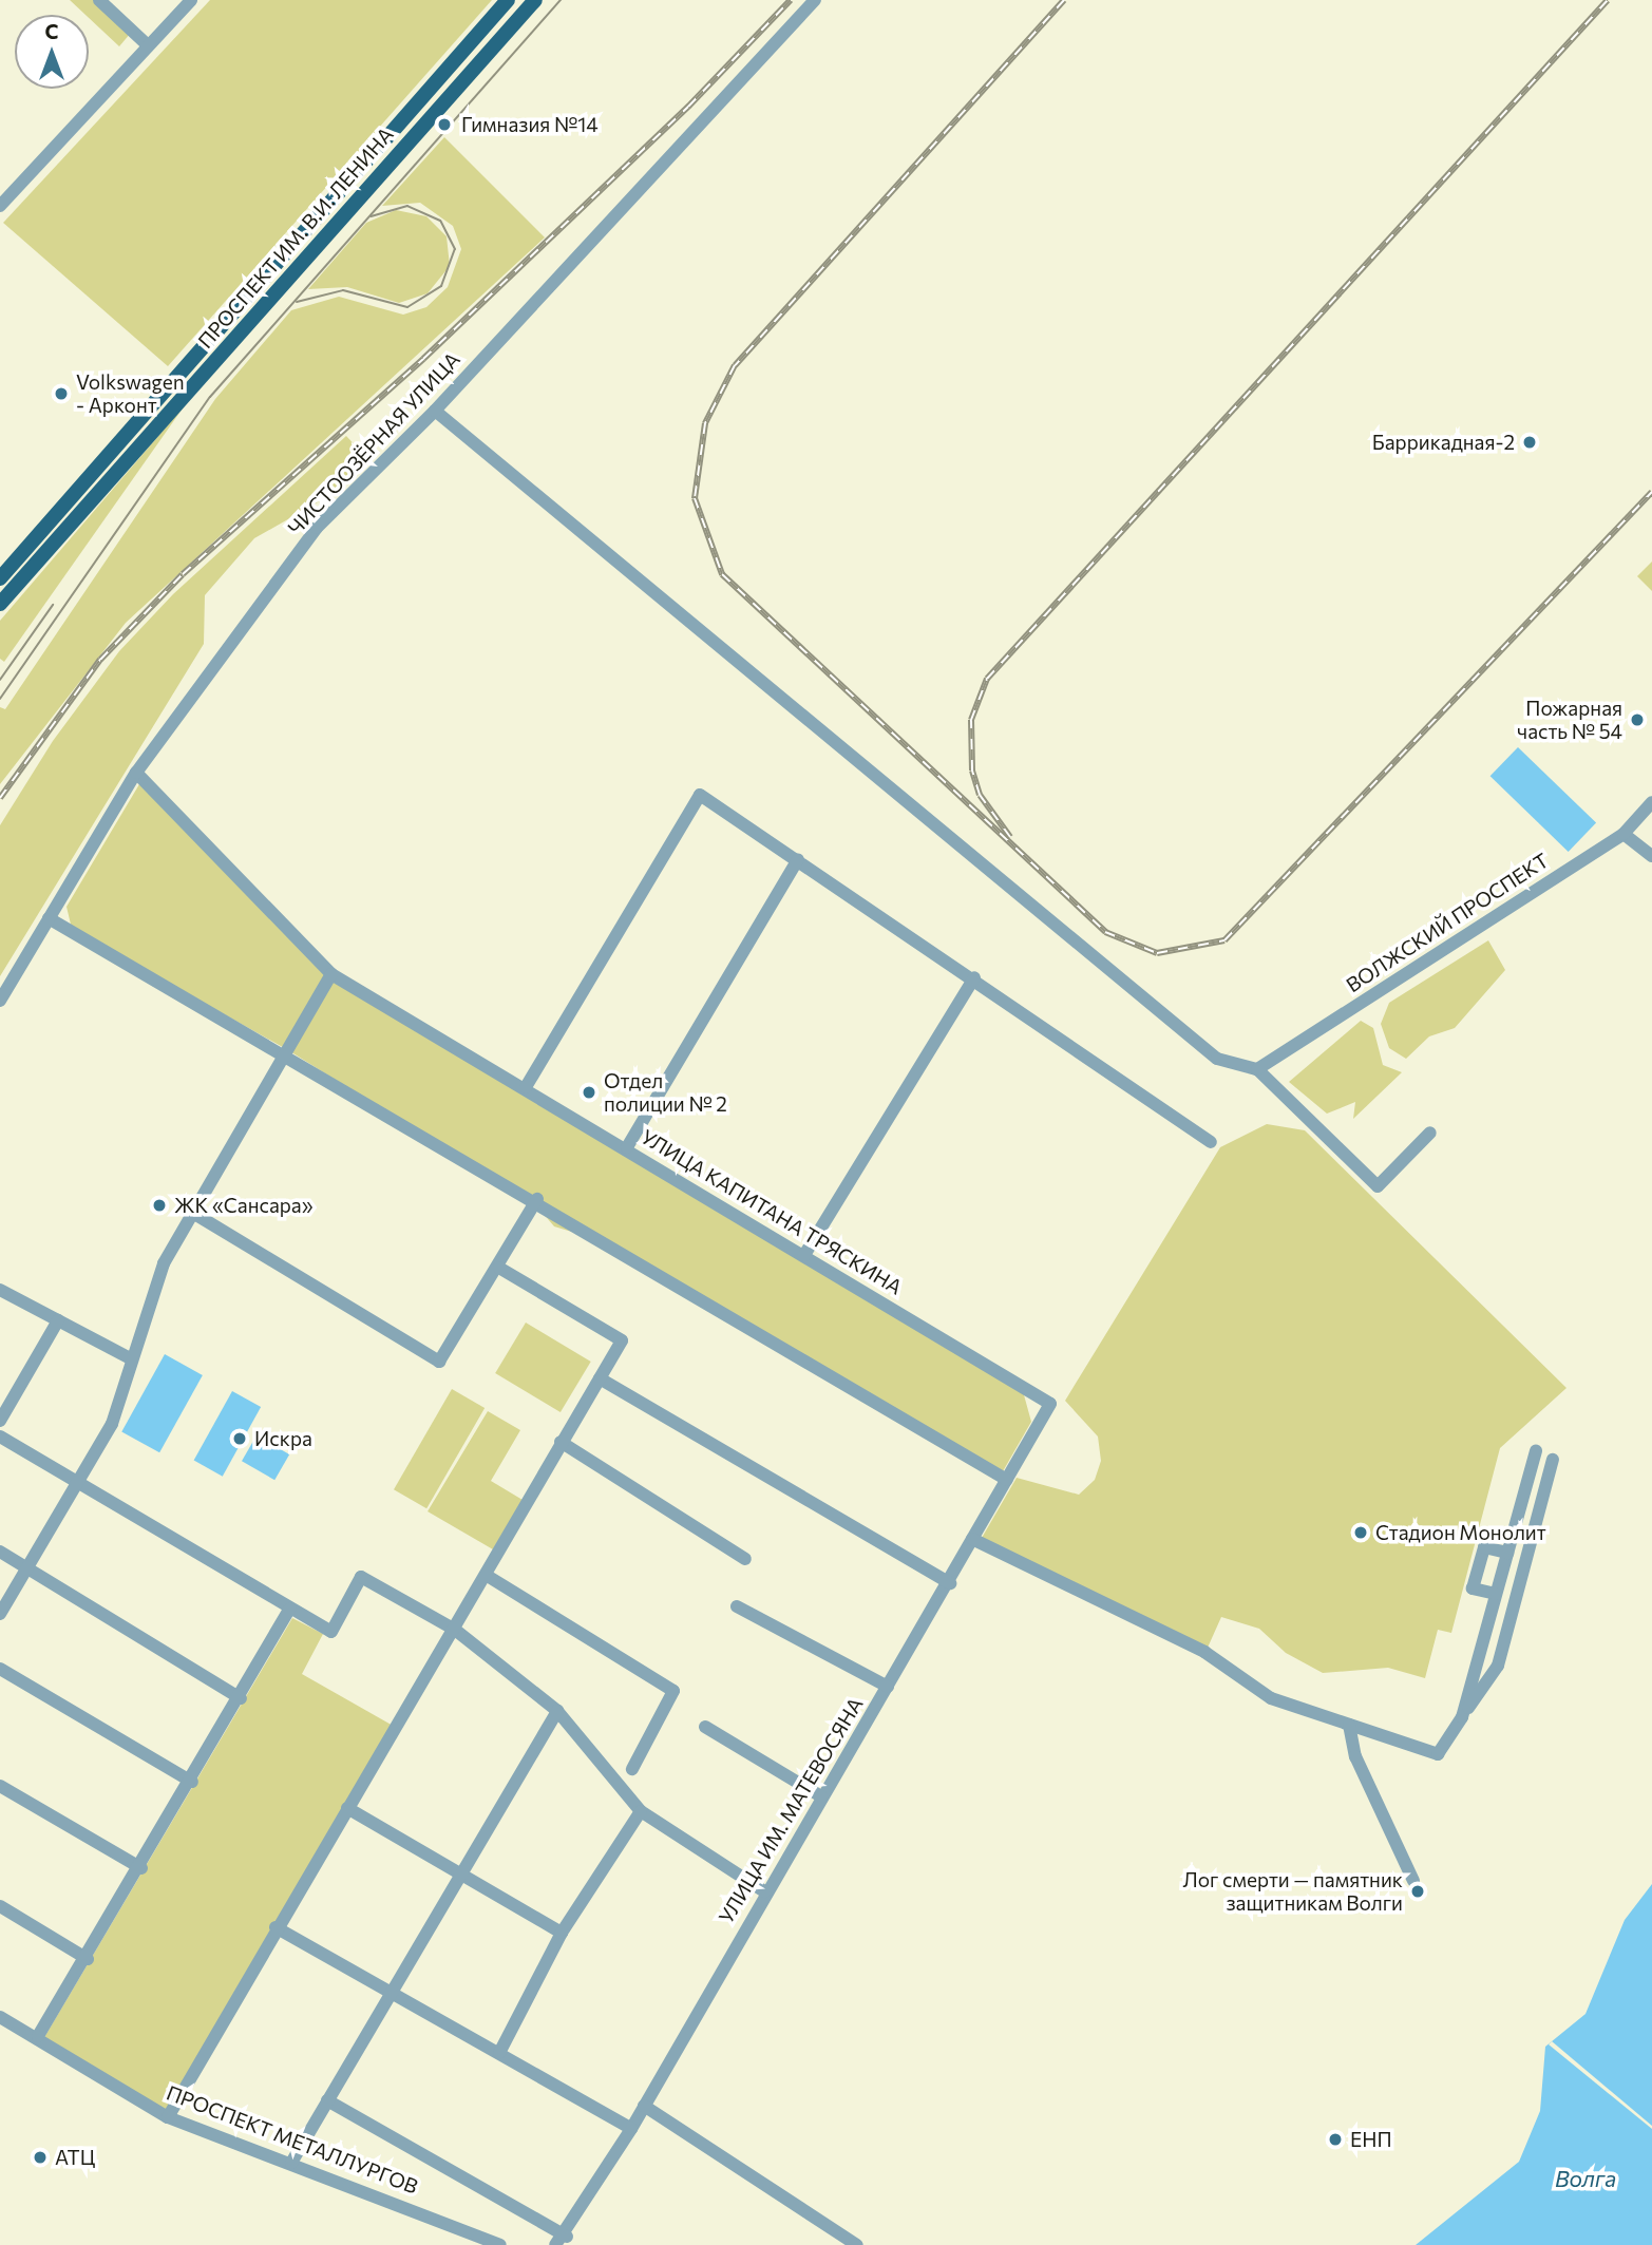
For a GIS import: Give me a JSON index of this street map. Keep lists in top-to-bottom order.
{
  "streets": {
    "main road": ["ПРОСПЕКТ ИМ. В.И. ЛЕНИНА"],
    "street": [
      "ЧИСТООЗЁРНАЯ УЛИЦА",
      "ВОЛЖСКИЙ ПРОСПЕКТ",
      "УЛИЦА КАПИТАНА ТРЯСКИНА",
      "УЛИЦА ИМ. МАТЕВОСЯНА",
      "ПРОСПЕКТ МЕТАЛЛУРГОВ"
    ]
  },
  "crossings": [
    ["ЧИСТООЗЁРНАЯ УЛИЦА", "УЛИЦА КАПИТАНА ТРЯСКИНА"],
    ["УЛИЦА КАПИТАНА ТРЯСКИНА", "УЛИЦА ИМ. МАТЕВОСЯНА"]
  ],
  "water": ["Волга"],
  "places": [
    "Гимназия №14",
    "Volkswagen - Арконт",
    "Баррикадная-2",
    "Пожарная часть № 54",
    "Отдел полиции № 2",
    "ЖК «Сансара»",
    "Искра",
    "Стадион Монолит",
    "Лог смерти — памятник защитникам Волги",
    "ЕНП",
    "АТЦ"
  ],
  "north": "top"
}
